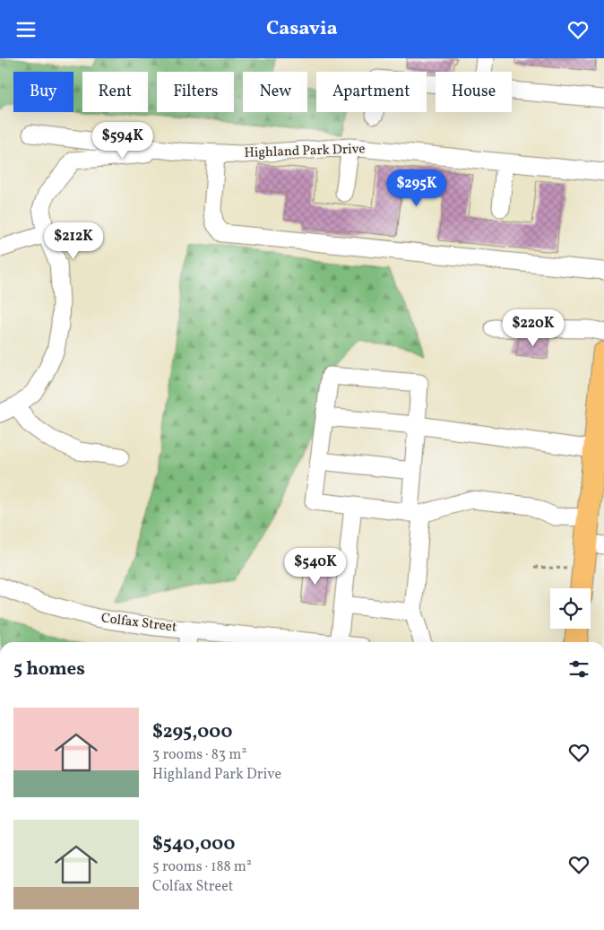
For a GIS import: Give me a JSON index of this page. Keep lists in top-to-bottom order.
{
  "streets": {
    "street": ["Highland Park Drive", "Colfax Street"]
  },
  "page": {
    "header": "Casavia",
    "chip": [
      "Buy",
      "Rent",
      "Filters",
      "New",
      "Apartment",
      "House"
    ],
    "price": [
      "$594K",
      "$295K",
      "$212K",
      "$220K",
      "$540K"
    ],
    "heading": "5 homes",
    "list": [
      {
        "name": "$295,000",
        "note": "3 rooms · 83 m² · Highland Park Drive"
      },
      {
        "name": "$540,000",
        "note": "5 rooms · 188 m² · Colfax Street"
      }
    ]
  }
}
